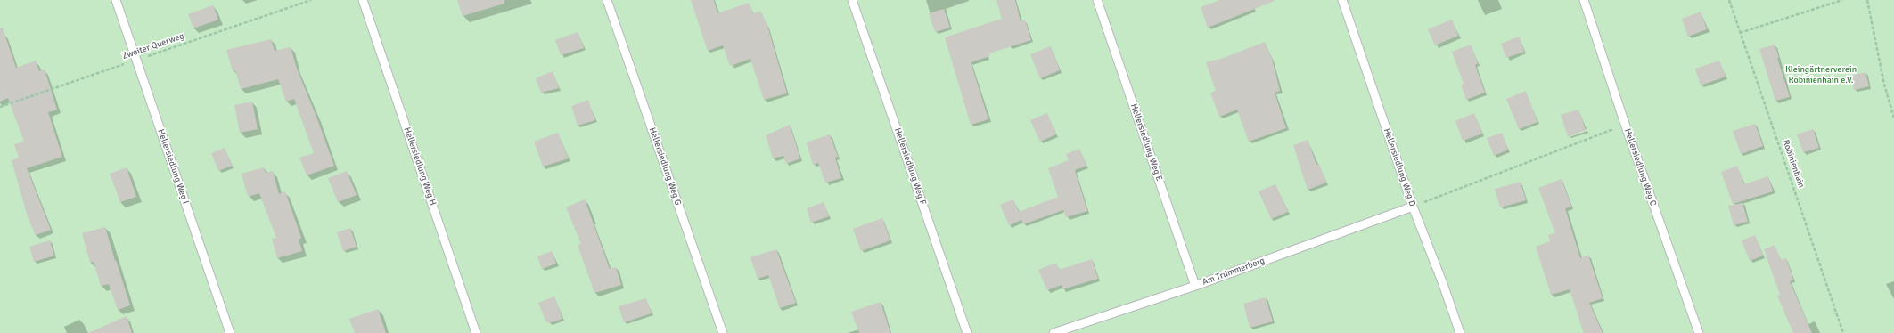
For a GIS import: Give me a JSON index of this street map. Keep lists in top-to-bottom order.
{
  "streets": {
    "lane": [
      "Hellersiedlung Weg E",
      "Hellersiedlung Weg I",
      "Hellersiedlung Weg H",
      "Hellersiedlung Weg G",
      "Hellersiedlung Weg F",
      "Hellersiedlung Weg D",
      "Hellersiedlung Weg C",
      "Am Trümmerberg"
    ],
    "path": ["Zweiter Querweg", "Robinienhain"]
  },
  "crossings": [
    ["Zweiter Querweg", "Hellersiedlung Weg I"],
    ["Hellersiedlung Weg E", "Am Trümmerberg"],
    ["Hellersiedlung Weg D", "Am Trümmerberg"]
  ],
  "parks": ["Kleingärtnerverein Robinienhain e.V."]
}
